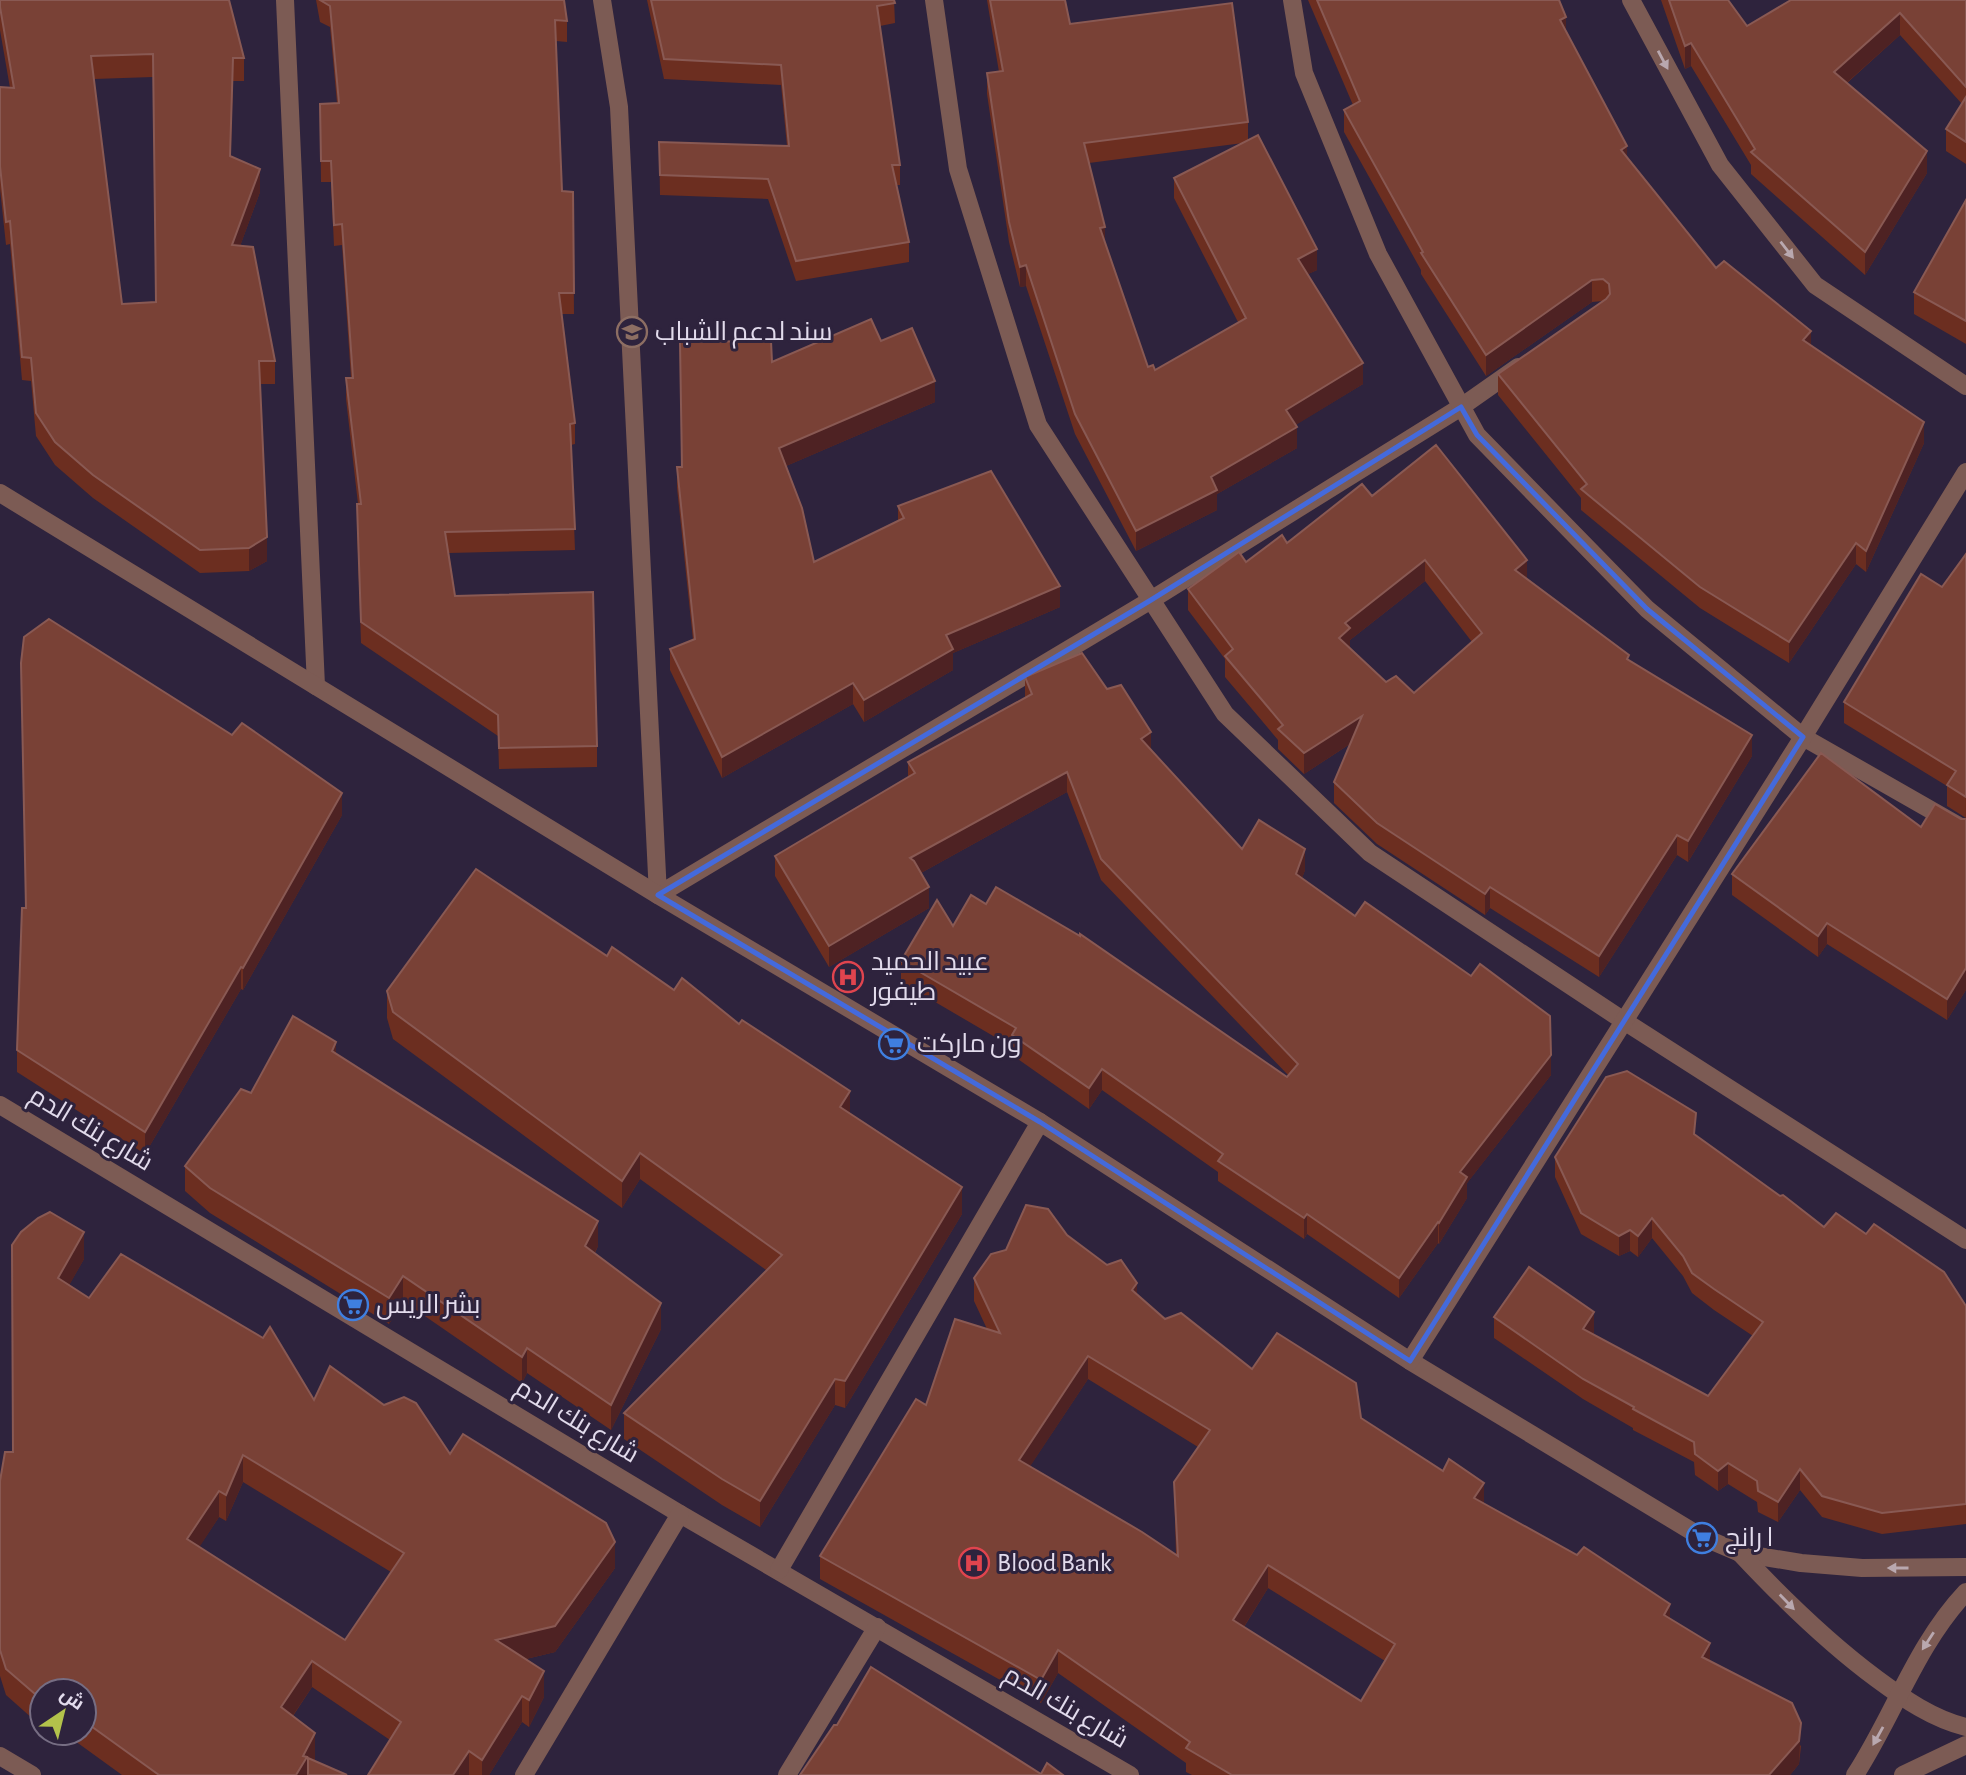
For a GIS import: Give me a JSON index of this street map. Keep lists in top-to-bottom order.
{
  "streets": {
    "street": ["شارع بنك الدم"]
  },
  "places": {
    "school or university": ["سند لدعم الشباب"],
    "hospital": ["عبيد الحميد طيفور", "Blood Bank"],
    "supermarket": ["ون ماركت", "بشر الريس", "ا رانج"]
  },
  "north": "top right"
}
